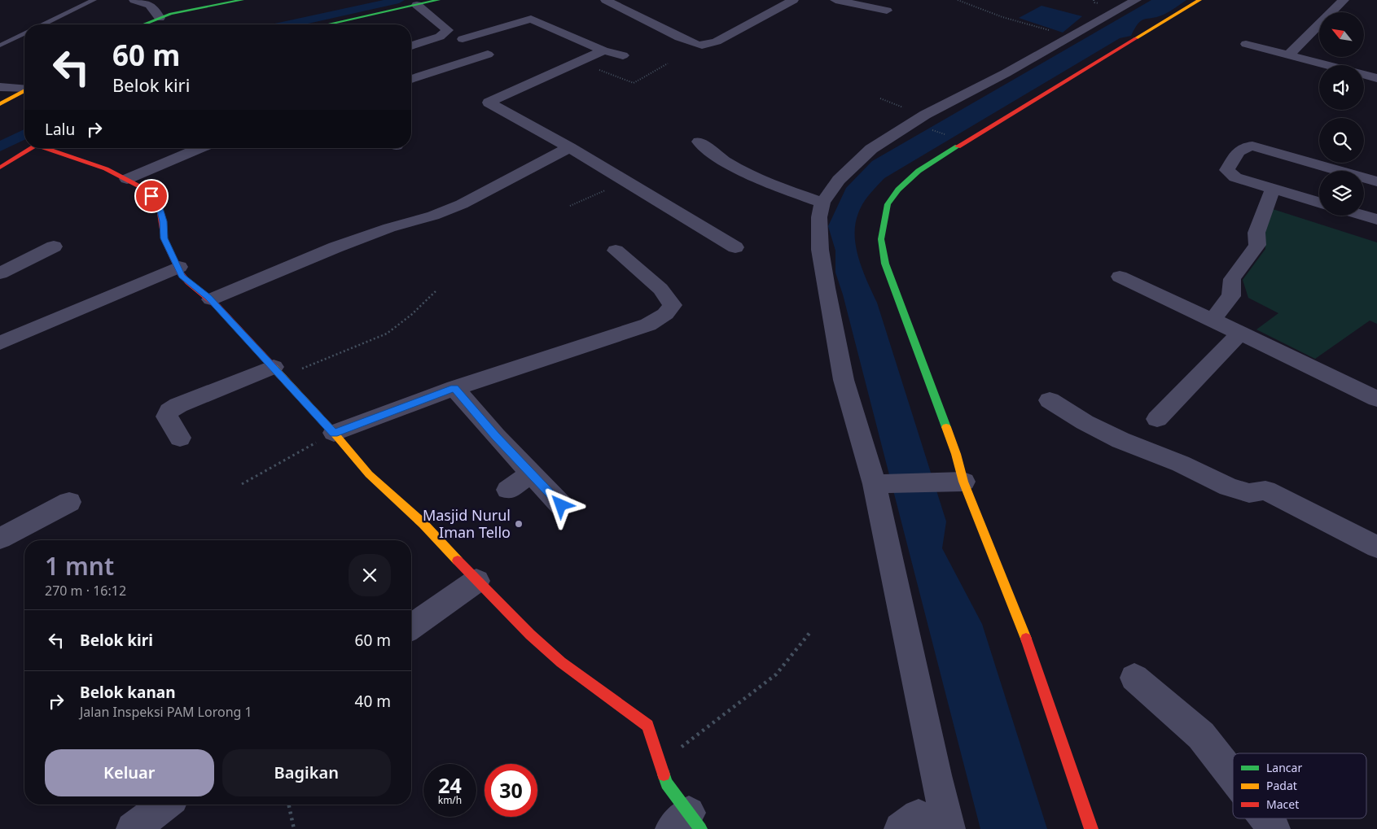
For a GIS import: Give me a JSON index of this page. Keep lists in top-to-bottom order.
{
  "places": ["Masjid Nurul Iman Tello"],
  "legend": ["Lancar", "Padat", "Macet"],
  "north": "top left",
  "page": {
    "turn": ["60 m", "Belok kiri"],
    "then": "Lalu",
    "heading": ["1 mnt", "270 m · 16:12"],
    "list": [
      {
        "name": "Belok kiri",
        "value": "60 m"
      },
      {
        "name": "Belok kanan",
        "note": "Jalan Inspeksi PAM Lorong 1",
        "value": "40 m"
      }
    ],
    "buttons": ["Keluar", "Bagikan"],
    "speed": "24 km/h",
    "limit": "30"
  }
}
